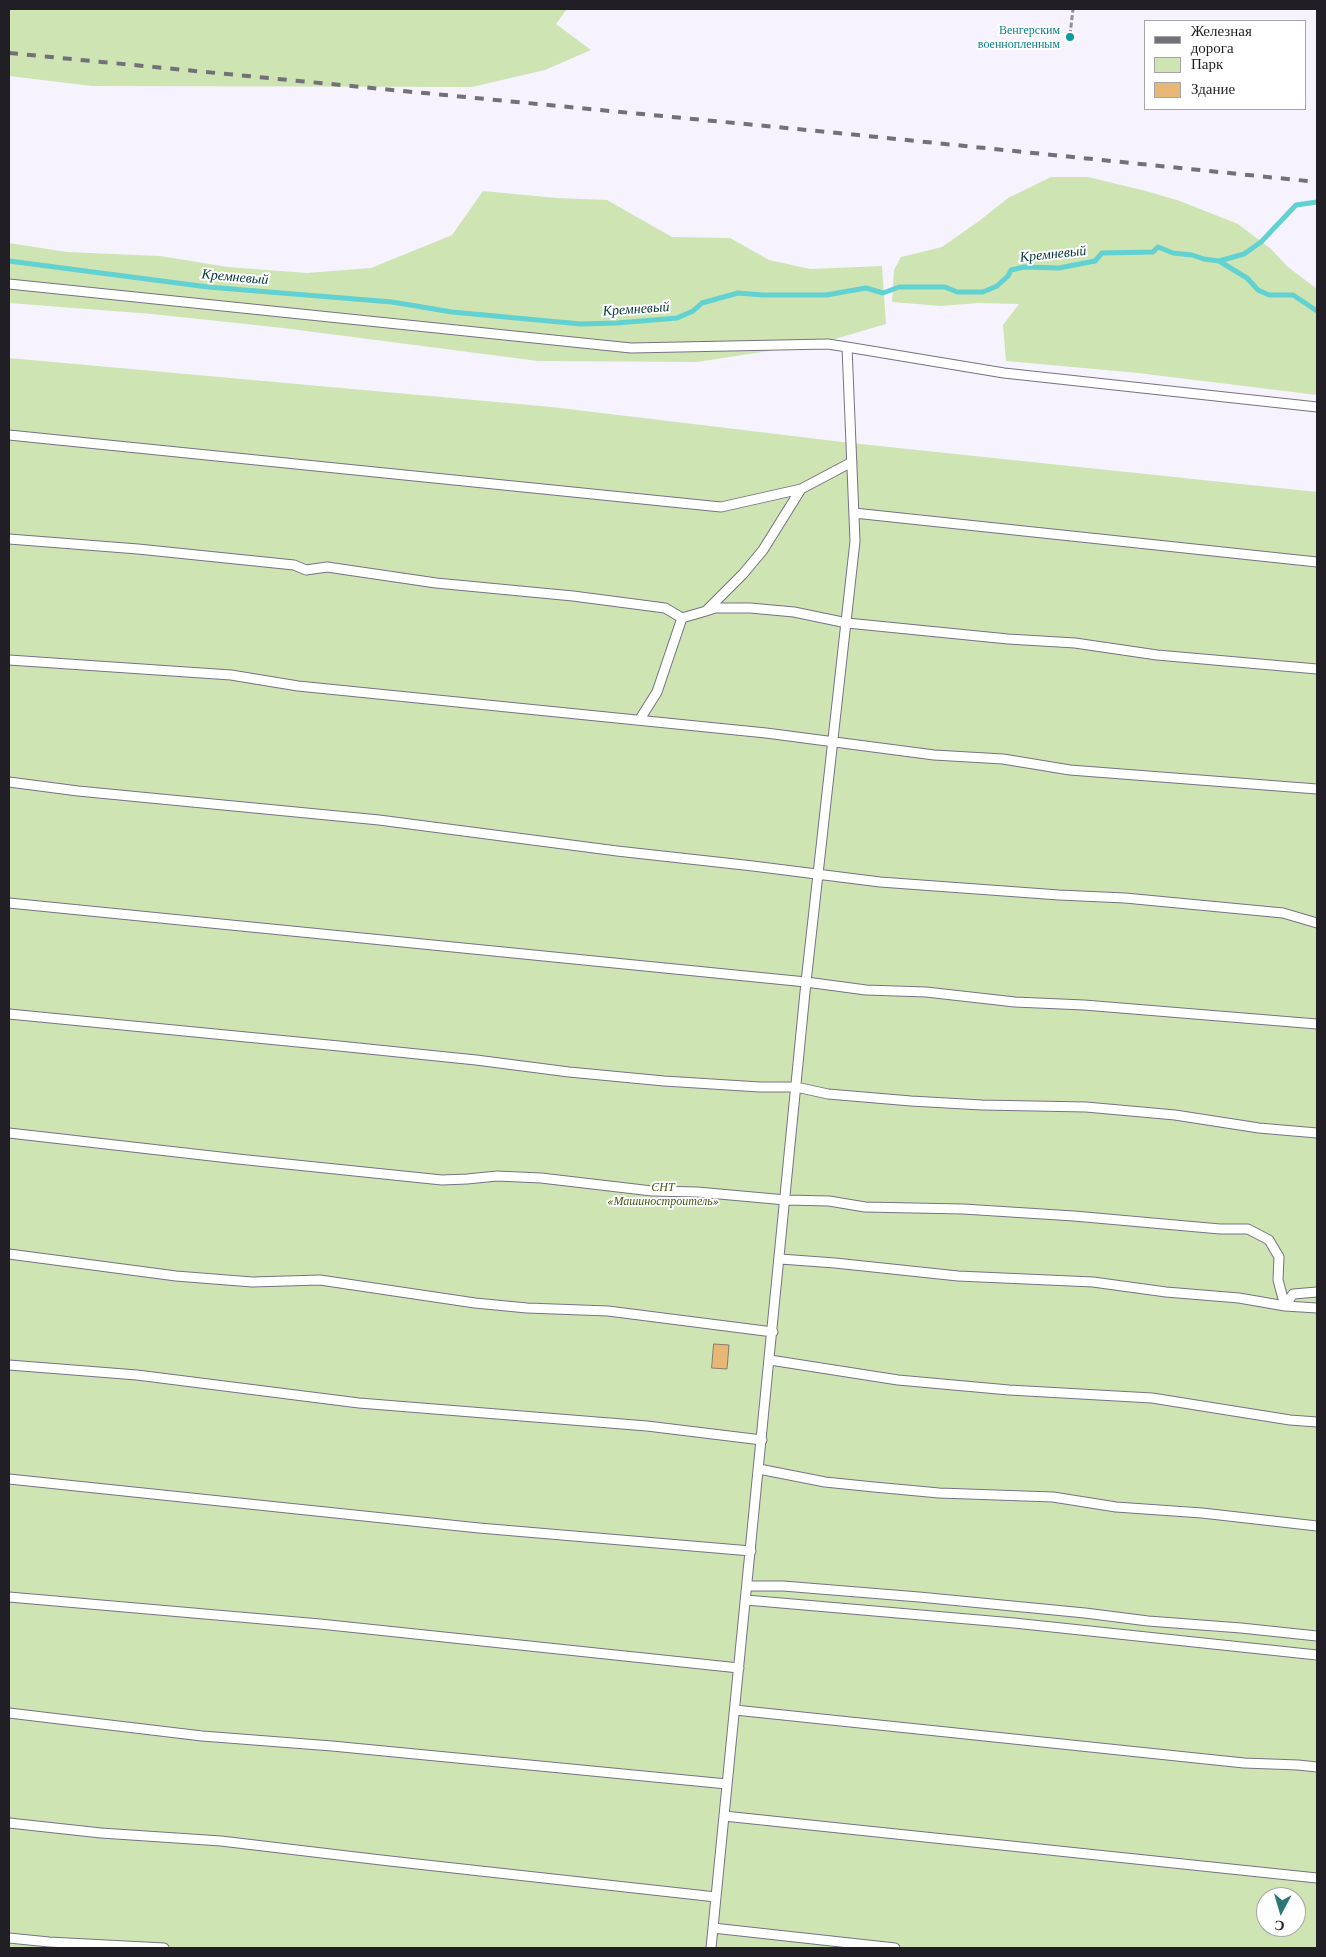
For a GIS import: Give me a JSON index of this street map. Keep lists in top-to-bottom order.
{
  "water": ["Кремневый"],
  "parks": ["СНТ «Машиностроитель»"],
  "places": ["Венгерским военнопленным"],
  "legend": ["Железная дорога", "Парк", "Здание"],
  "north": "bottom"
}
